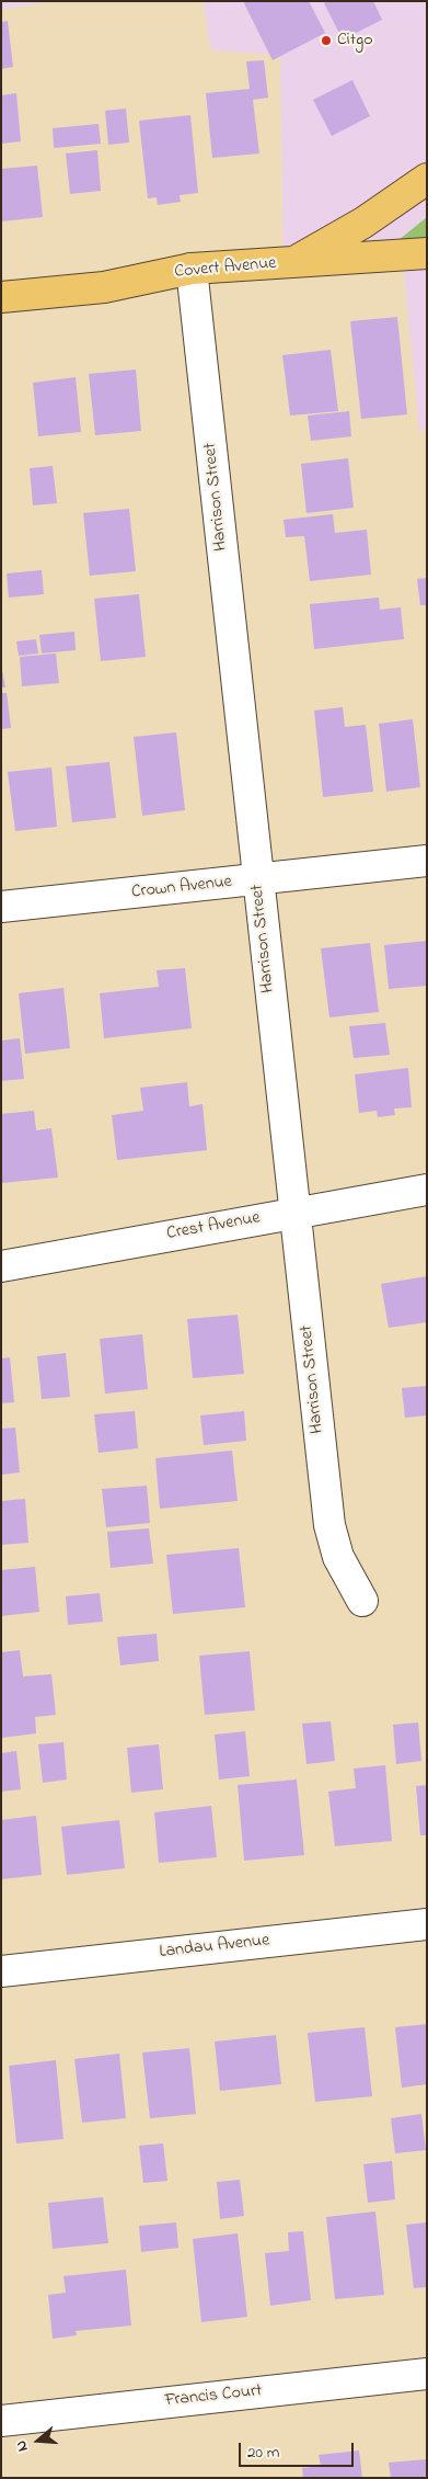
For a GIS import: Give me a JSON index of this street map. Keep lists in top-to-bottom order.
{
  "streets": {
    "main road": ["Covert Avenue"],
    "street": [
      "Harrison Street",
      "Crown Avenue",
      "Crest Avenue",
      "Landau Avenue",
      "Francis Court"
    ]
  },
  "crossings": [
    ["Covert Avenue", "Harrison Street"],
    ["Harrison Street", "Crown Avenue"],
    ["Harrison Street", "Crest Avenue"]
  ],
  "places": ["Citgo"],
  "scale_bar": "20 m",
  "north": "left"
}
